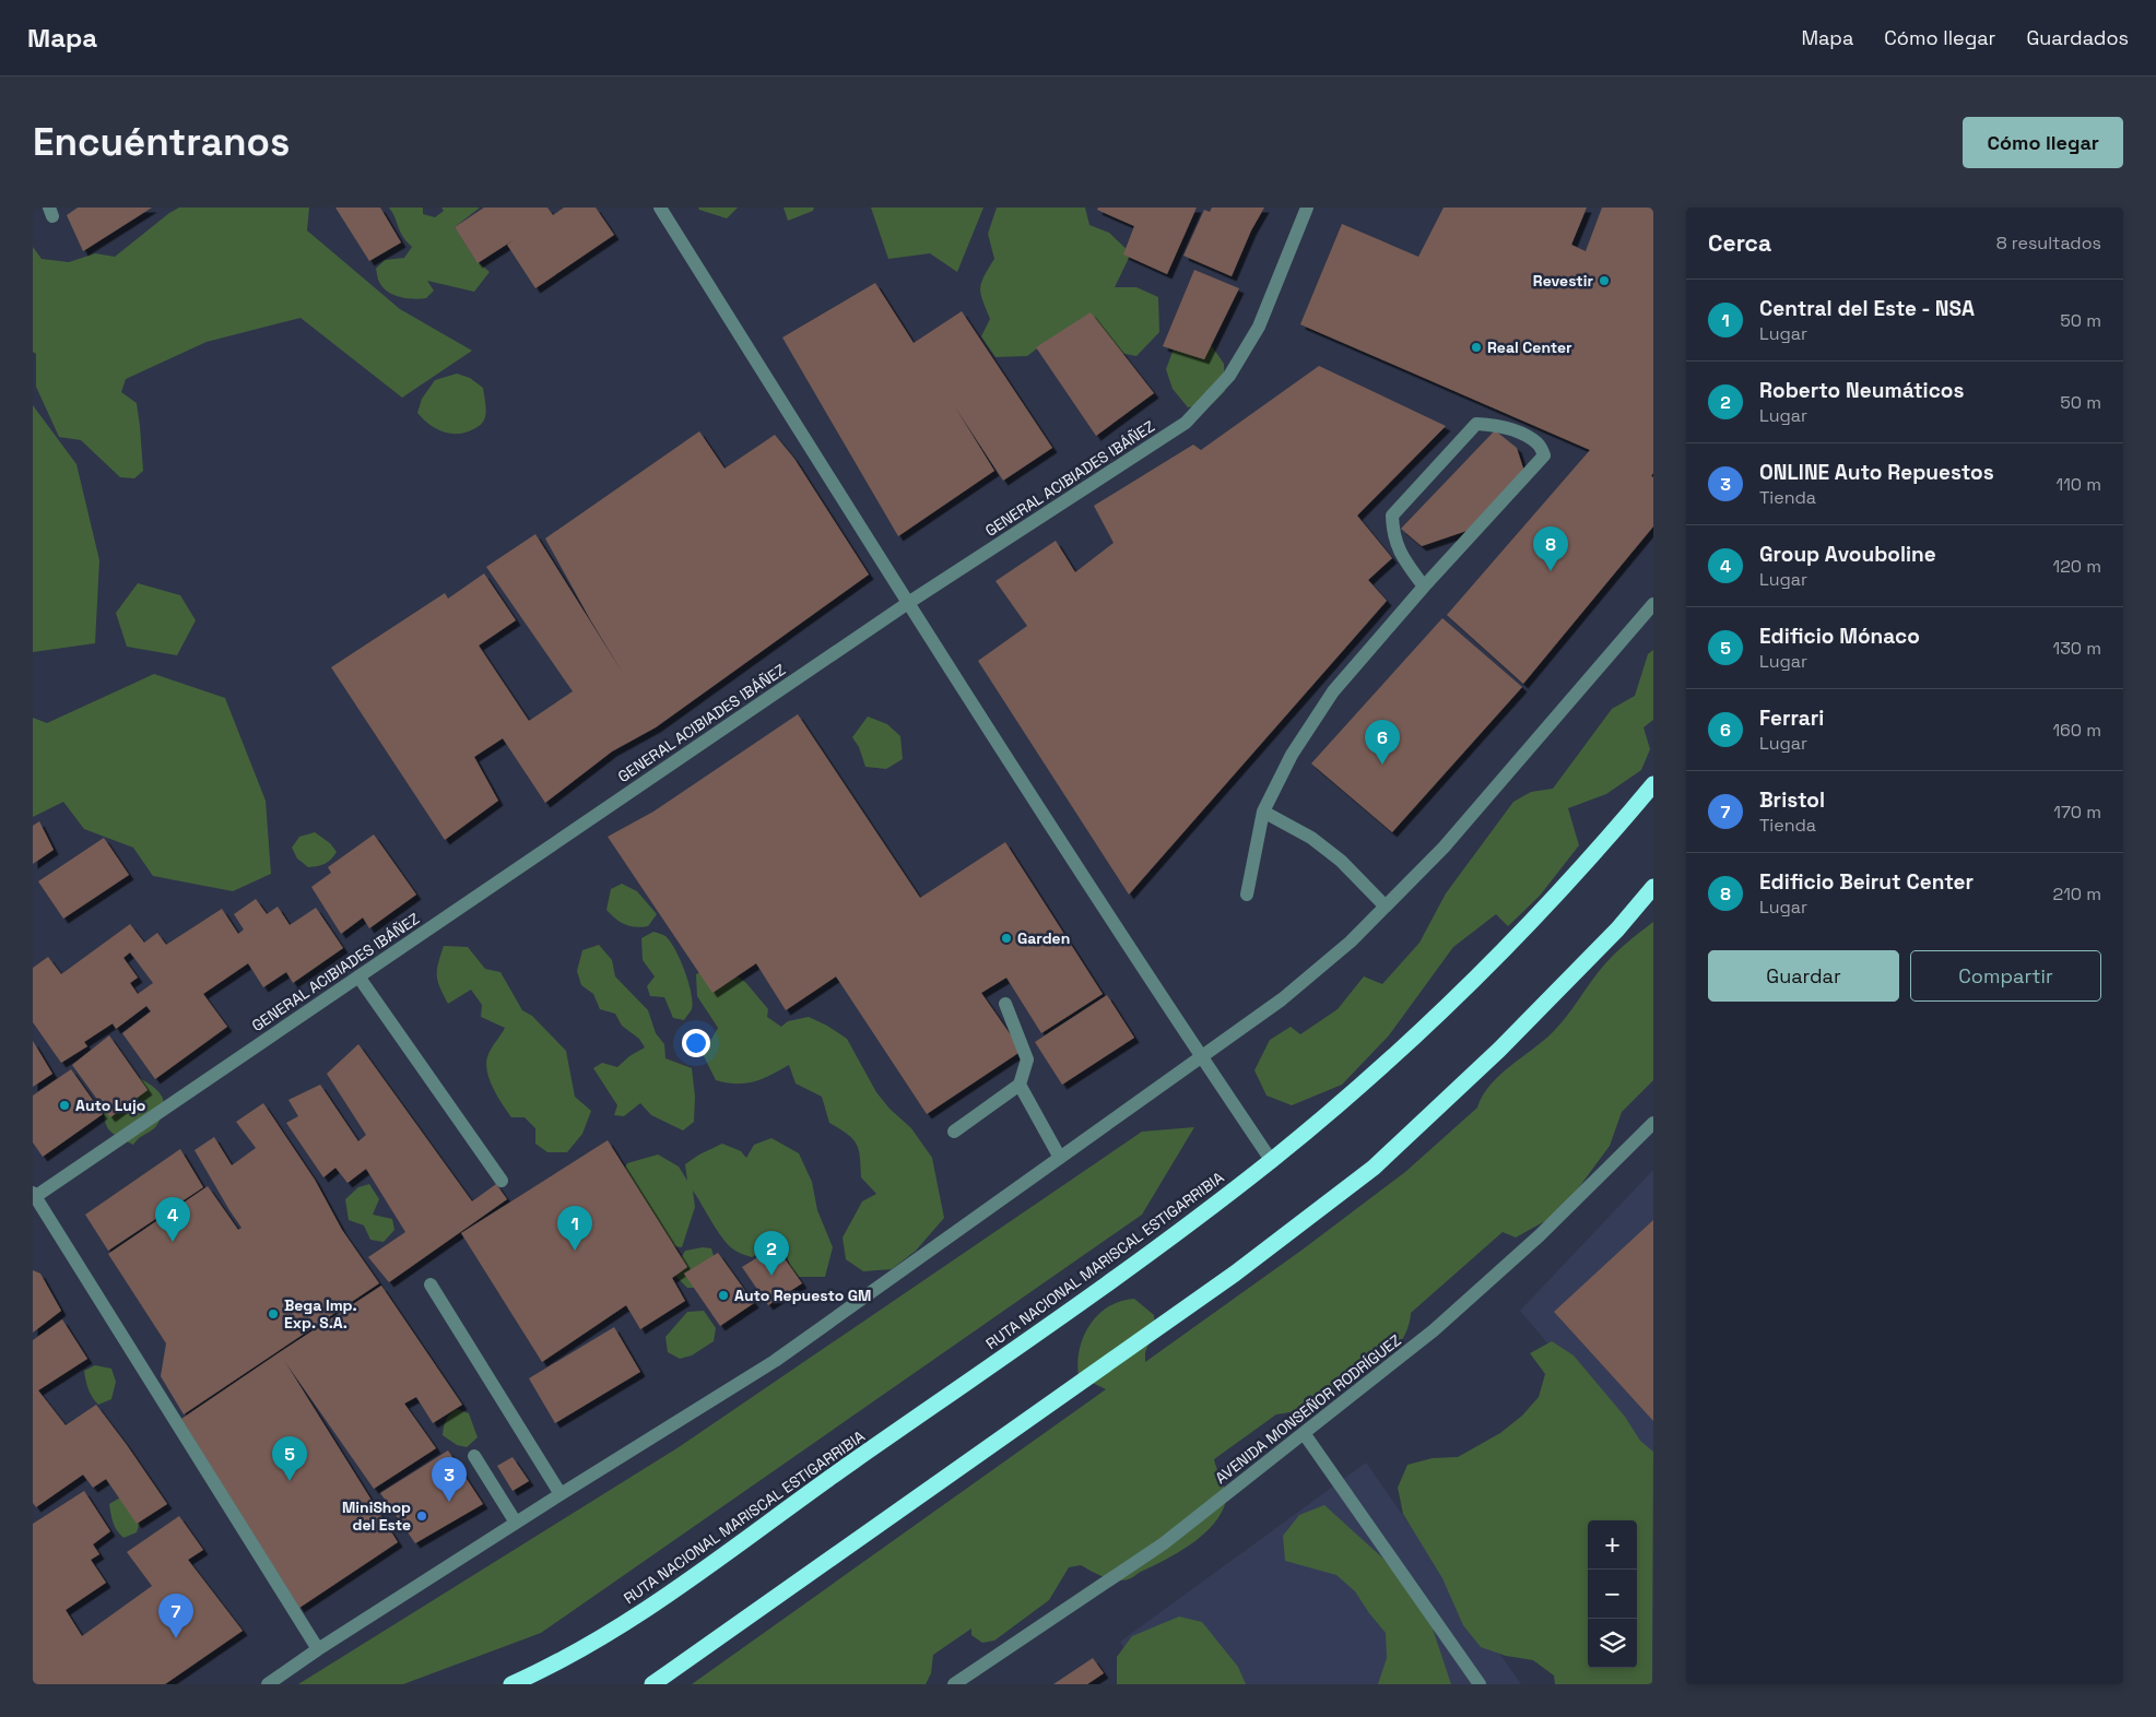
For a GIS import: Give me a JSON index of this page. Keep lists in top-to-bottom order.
{
  "streets": {
    "highway": ["RUTA NACIONAL MARISCAL ESTIGARRIBIA"],
    "street": ["GENERAL ACIBIADES IBÁÑEZ", "AVENIDA MONSEÑOR RODRÍGUEZ"]
  },
  "places": [
    "Revestir",
    "Real Center",
    "Garden",
    "Auto Lujo",
    "Auto Repuesto GM",
    "Bega Imp. Exp. S.A.",
    "MiniShop del Este"
  ],
  "page": {
    "header": "Mapa",
    "nav": ["Mapa", "Cómo llegar", "Guardados"],
    "buttons": [
      "Cómo llegar",
      ["Guardar", "Compartir"]
    ],
    "title": "Encuéntranos",
    "heading": ["Cerca", "8 resultados"],
    "list": [
      {
        "mark": "1",
        "name": "Central del Este - NSA",
        "note": "Lugar",
        "value": "50 m"
      },
      {
        "mark": "2",
        "name": "Roberto Neumáticos",
        "note": "Lugar",
        "value": "50 m"
      },
      {
        "mark": "3",
        "name": "ONLINE Auto Repuestos",
        "note": "Tienda",
        "value": "110 m"
      },
      {
        "mark": "4",
        "name": "Group Avouboline",
        "note": "Lugar",
        "value": "120 m"
      },
      {
        "mark": "5",
        "name": "Edificio Mónaco",
        "note": "Lugar",
        "value": "130 m"
      },
      {
        "mark": "6",
        "name": "Ferrari",
        "note": "Lugar",
        "value": "160 m"
      },
      {
        "mark": "7",
        "name": "Bristol",
        "note": "Tienda",
        "value": "170 m"
      },
      {
        "mark": "8",
        "name": "Edificio Beirut Center",
        "note": "Lugar",
        "value": "210 m"
      }
    ],
    "pins": [
      "8",
      "6",
      "4",
      "1",
      "2",
      "5",
      "3",
      "7"
    ],
    "map_buttons": ["+", "−"]
  }
}
